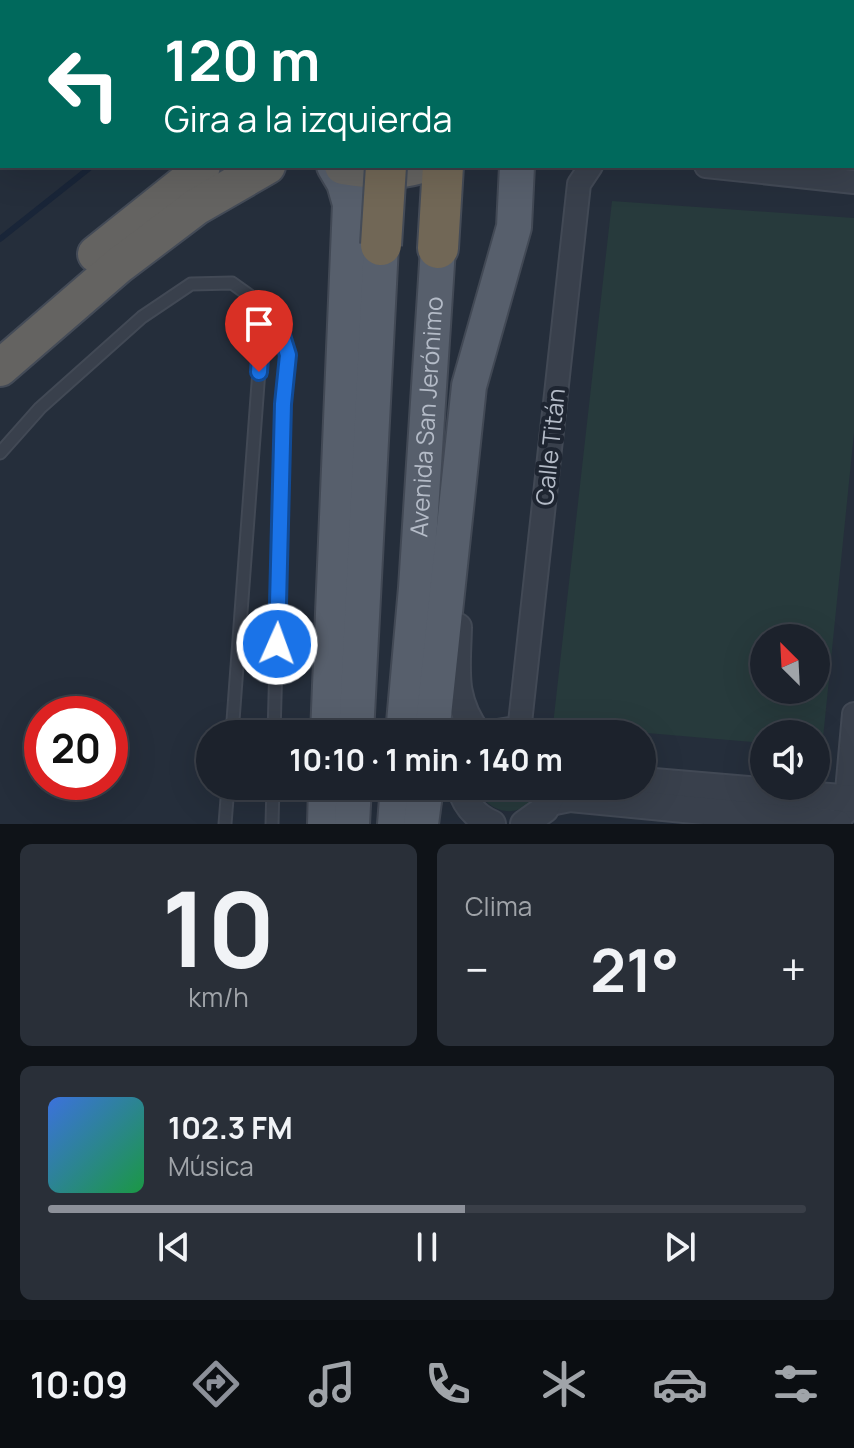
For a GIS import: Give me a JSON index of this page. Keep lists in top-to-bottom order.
{
  "streets": {
    "main road": ["Avenida San Jerónimo"],
    "street": ["Calle Titán"]
  },
  "north": "top left",
  "page": {
    "turn": ["120 m", "Gira a la izquierda"],
    "limit": "20",
    "trip": "10:10 · 1 min · 140 m",
    "tile": [
      ["10", "km/h"],
      "Clima"
    ],
    "heat": ["−", "21°", "+"],
    "song": ["102.3 FM", "Música"],
    "tabs": "10:09"
  }
}
